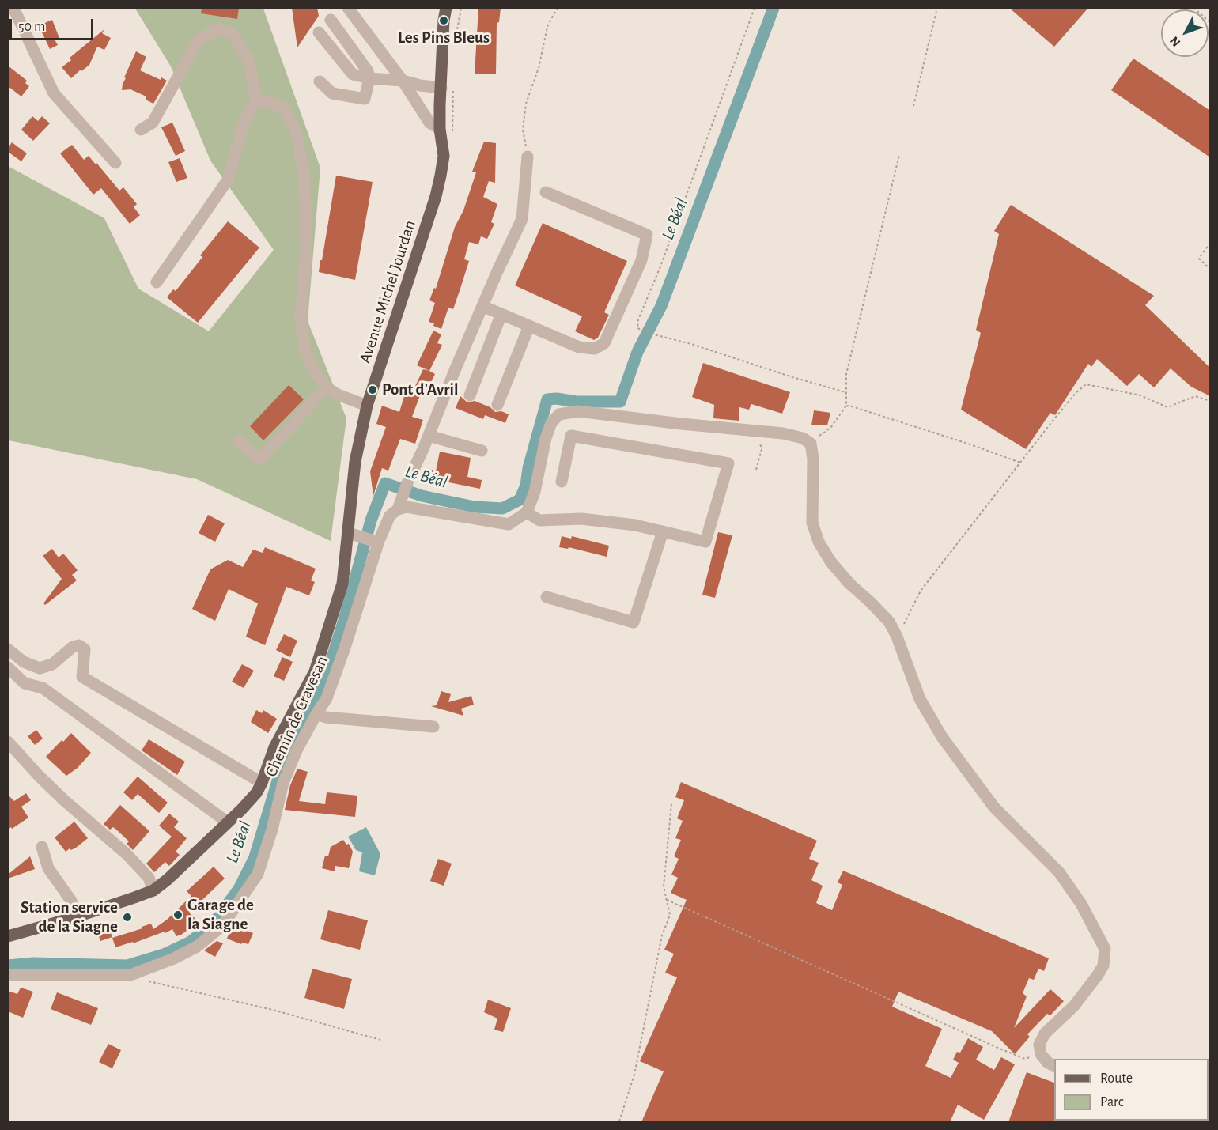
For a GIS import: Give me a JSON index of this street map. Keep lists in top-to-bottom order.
{
  "streets": {
    "main road": ["Avenue Michel Jourdan"],
    "street": ["Chemin de Cravesan"]
  },
  "water": ["Le Béal"],
  "places": [
    "Les Pins Bleus",
    "Pont d'Avril",
    "Garage de la Siagne",
    "Station service de la Siagne"
  ],
  "legend": ["Route", "Parc"],
  "scale_bar": "50 m",
  "north": "bottom left"
}
